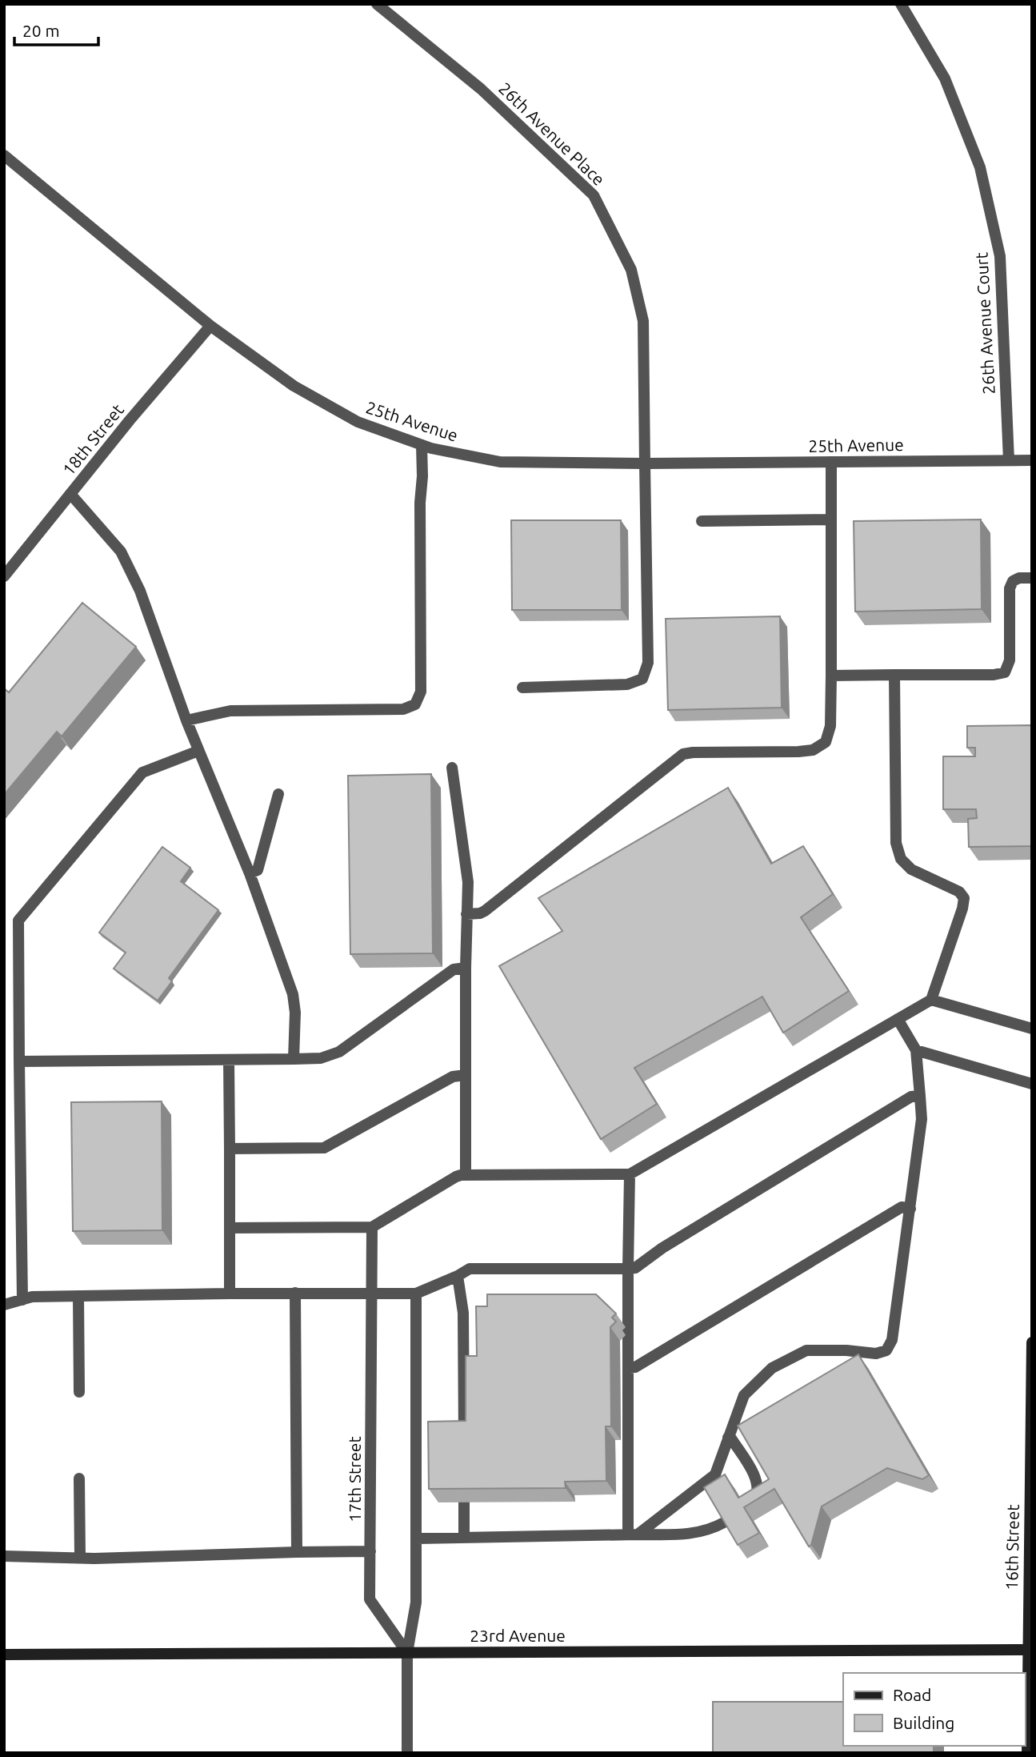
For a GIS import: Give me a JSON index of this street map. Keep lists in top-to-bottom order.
{
  "streets": {
    "main road": ["16th Street", "23rd Avenue"],
    "street": [
      "26th Avenue Place",
      "26th Avenue Court",
      "25th Avenue",
      "18th Street",
      "17th Street"
    ]
  },
  "crossings": [
    ["26th Avenue Place", "25th Avenue"],
    ["26th Avenue Court", "25th Avenue"],
    ["25th Avenue", "18th Street"],
    ["17th Street", "23rd Avenue"],
    ["16th Street", "23rd Avenue"]
  ],
  "legend": ["Road", "Building"],
  "scale_bar": "20 m"
}
